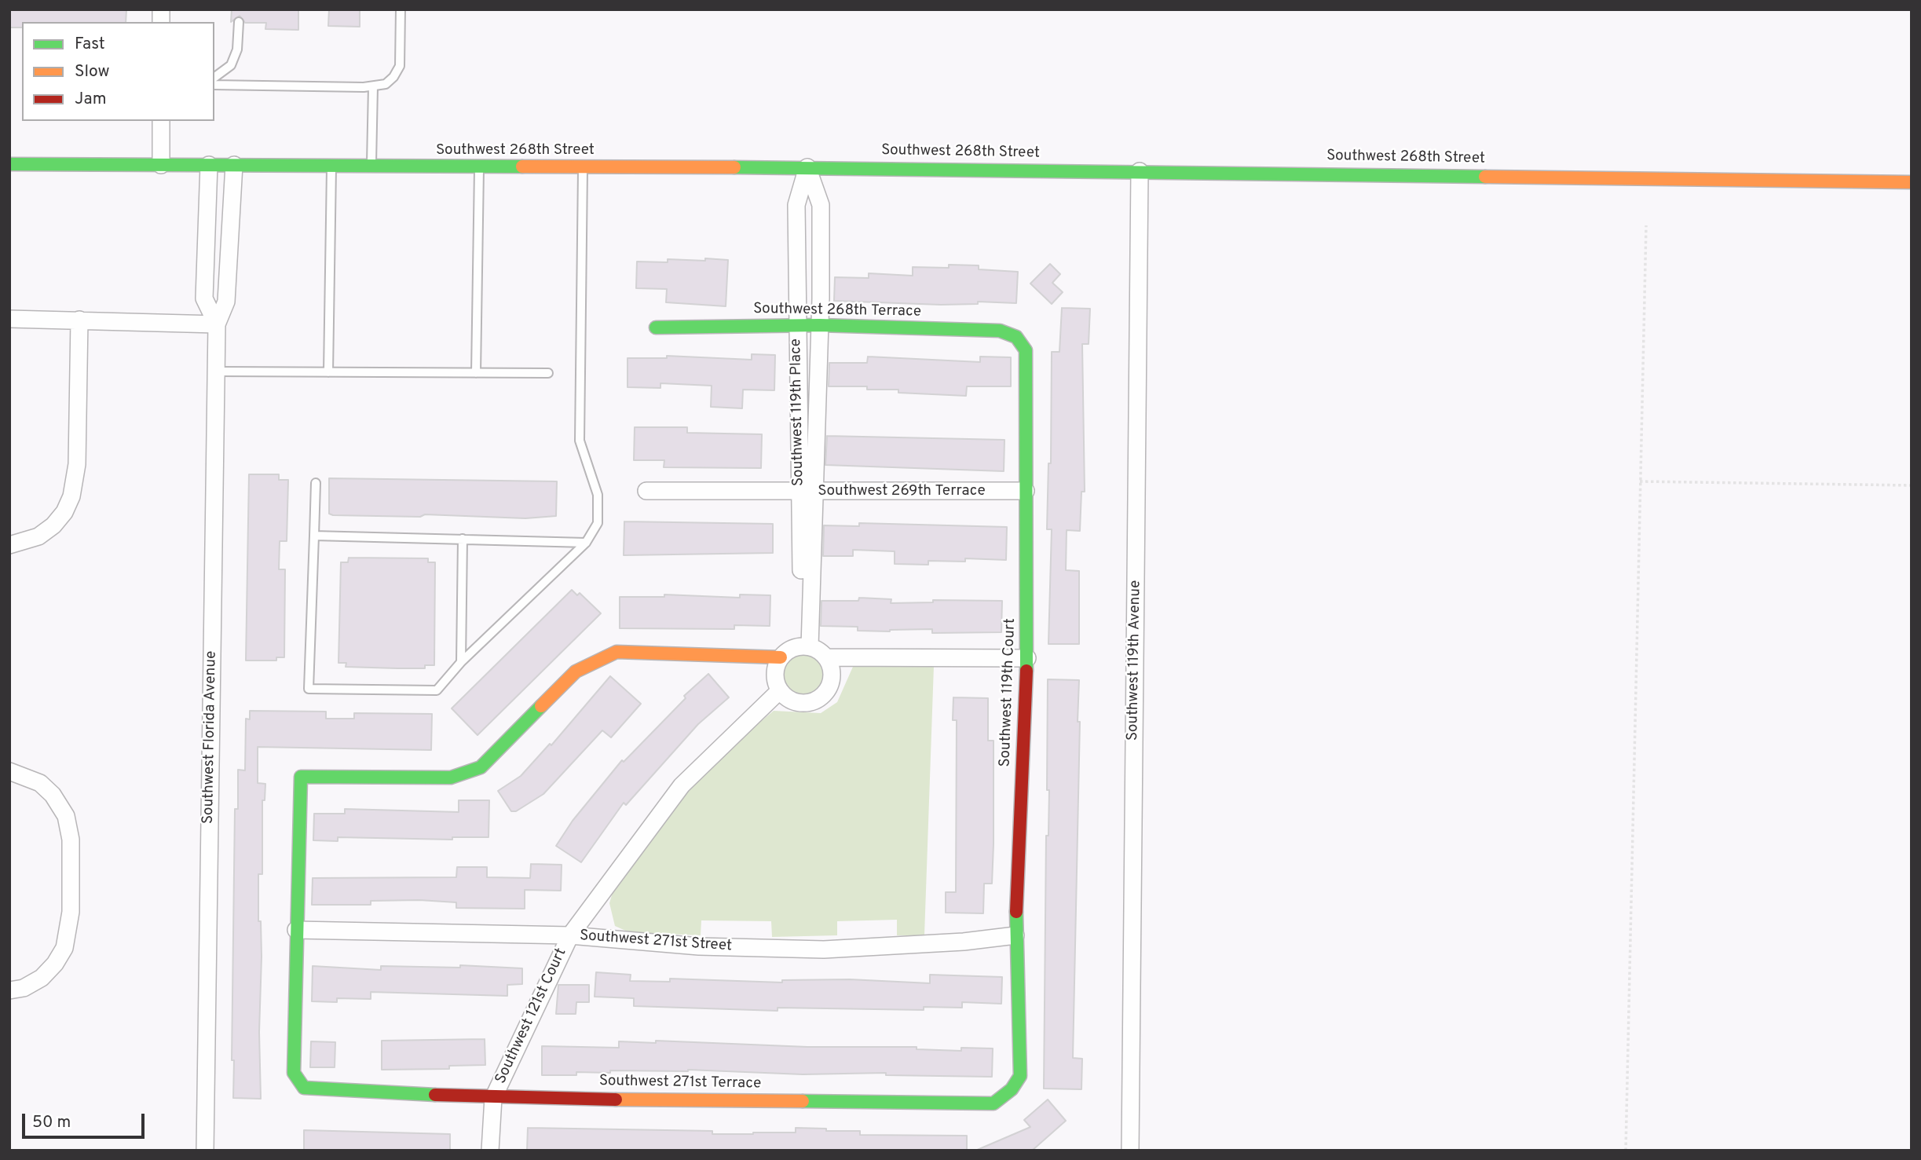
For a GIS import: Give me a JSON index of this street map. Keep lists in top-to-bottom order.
{
  "streets": {
    "street": [
      "Southwest 268th Street",
      "Southwest 268th Terrace",
      "Southwest 119th Place",
      "Southwest 269th Terrace",
      "Southwest 119th Avenue",
      "Southwest 119th Court",
      "Southwest Florida Avenue",
      "Southwest 271st Street",
      "Southwest 121st Court",
      "Southwest 271st Terrace"
    ]
  },
  "crossings": [
    ["Southwest 268th Street", "Southwest 119th Place"],
    ["Southwest 268th Street", "Southwest 119th Avenue"],
    ["Southwest 268th Street", "Southwest Florida Avenue"],
    ["Southwest 268th Terrace", "Southwest 119th Place"],
    ["Southwest 268th Terrace", "Southwest 119th Court"],
    ["Southwest 119th Place", "Southwest 269th Terrace"],
    ["Southwest 119th Place", "Southwest 121st Court"],
    ["Southwest 269th Terrace", "Southwest 119th Court"],
    ["Southwest 119th Court", "Southwest 271st Street"],
    ["Southwest 119th Court", "Southwest 271st Terrace"],
    ["Southwest 271st Street", "Southwest 121st Court"],
    ["Southwest 271st Street", "Southwest 271st Terrace"],
    ["Southwest 121st Court", "Southwest 271st Terrace"]
  ],
  "legend": ["Fast", "Slow", "Jam"],
  "scale_bar": "50 m"
}
